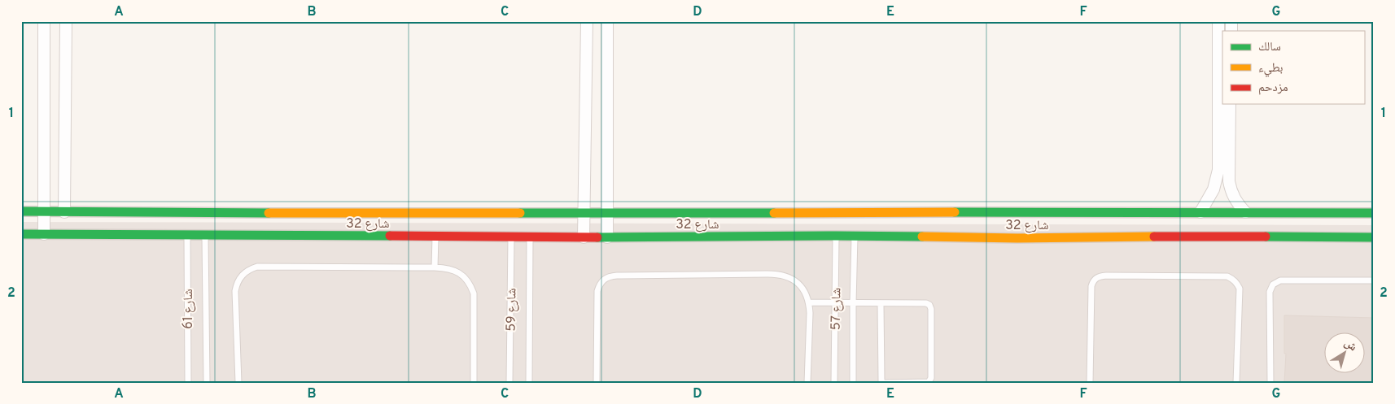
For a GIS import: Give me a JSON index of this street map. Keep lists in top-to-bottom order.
{
  "streets": {
    "main road": ["شارع 32"],
    "lane": ["شارع 61", "شارع 57", "شارع 59"]
  },
  "crossings": [
    ["شارع 32", "شارع 61"],
    ["شارع 32", "شارع 57"],
    ["شارع 32", "شارع 59"]
  ],
  "legend": ["سالك", "بطيء", "مزدحم"],
  "north": "top right",
  "grid": {
    "columns": [
      "A",
      "B",
      "C",
      "D",
      "E",
      "F",
      "G"
    ],
    "rows": ["1", "2"]
  }
}
